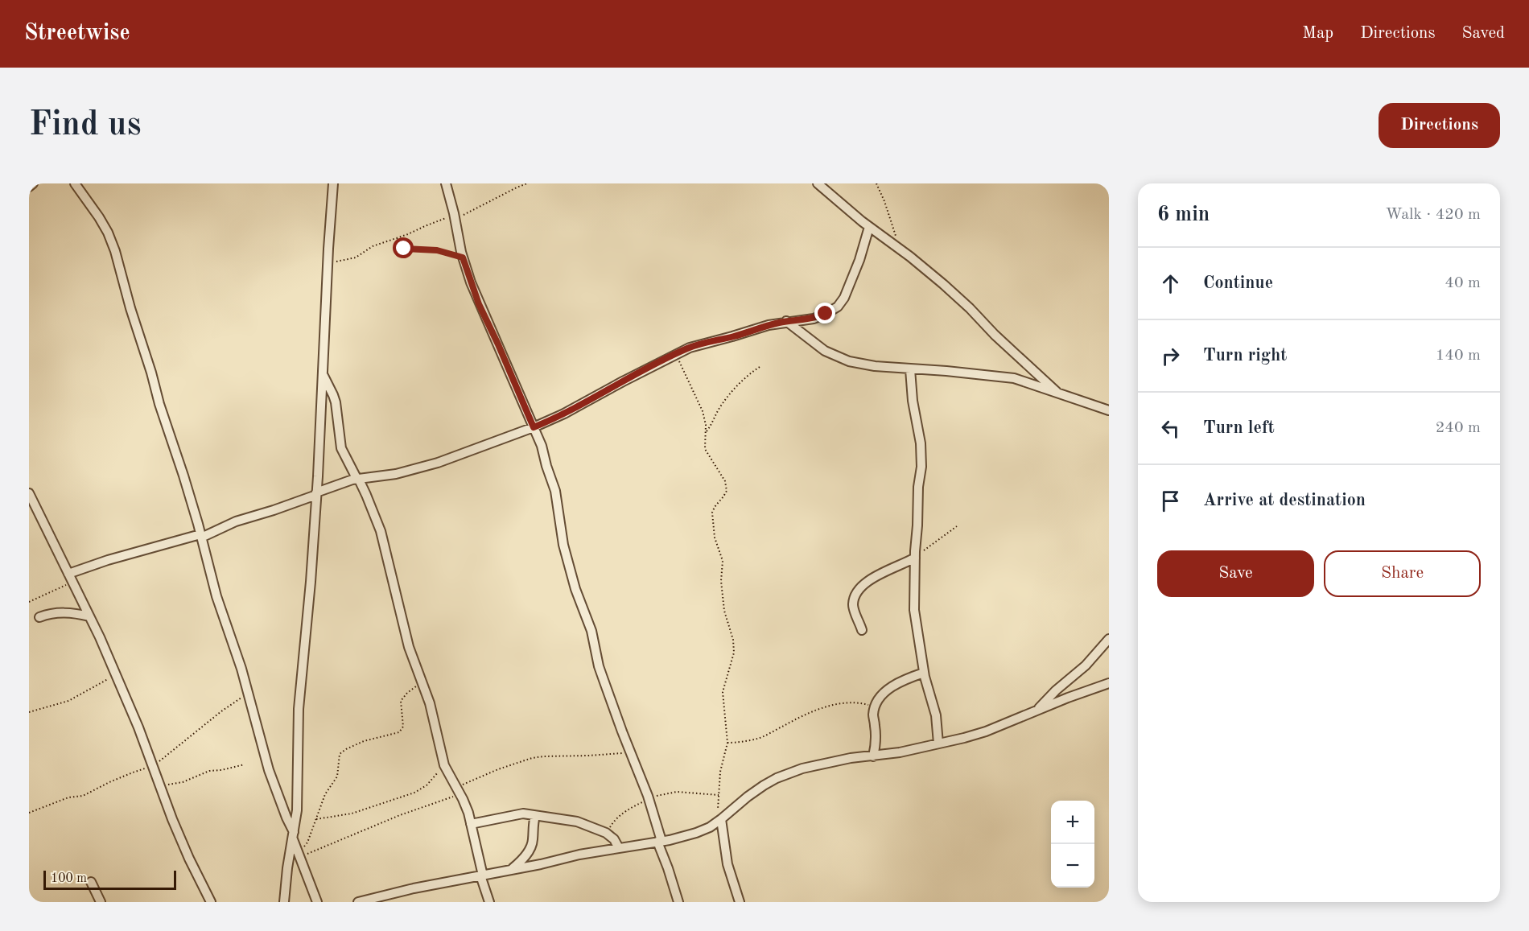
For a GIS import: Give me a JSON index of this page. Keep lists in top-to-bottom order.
{
  "scale_bar": "100 m",
  "page": {
    "header": "Streetwise",
    "nav": ["Map", "Directions", "Saved"],
    "buttons": [
      "Directions",
      ["Save", "Share"]
    ],
    "title": "Find us",
    "heading": ["6 min", "Walk · 420 m"],
    "list": [
      ["Continue", "40 m"],
      ["Turn right", "140 m"],
      ["Turn left", "240 m"],
      "Arrive at destination"
    ],
    "map_buttons": ["+", "−"],
    "scale": "100 m"
  }
}
